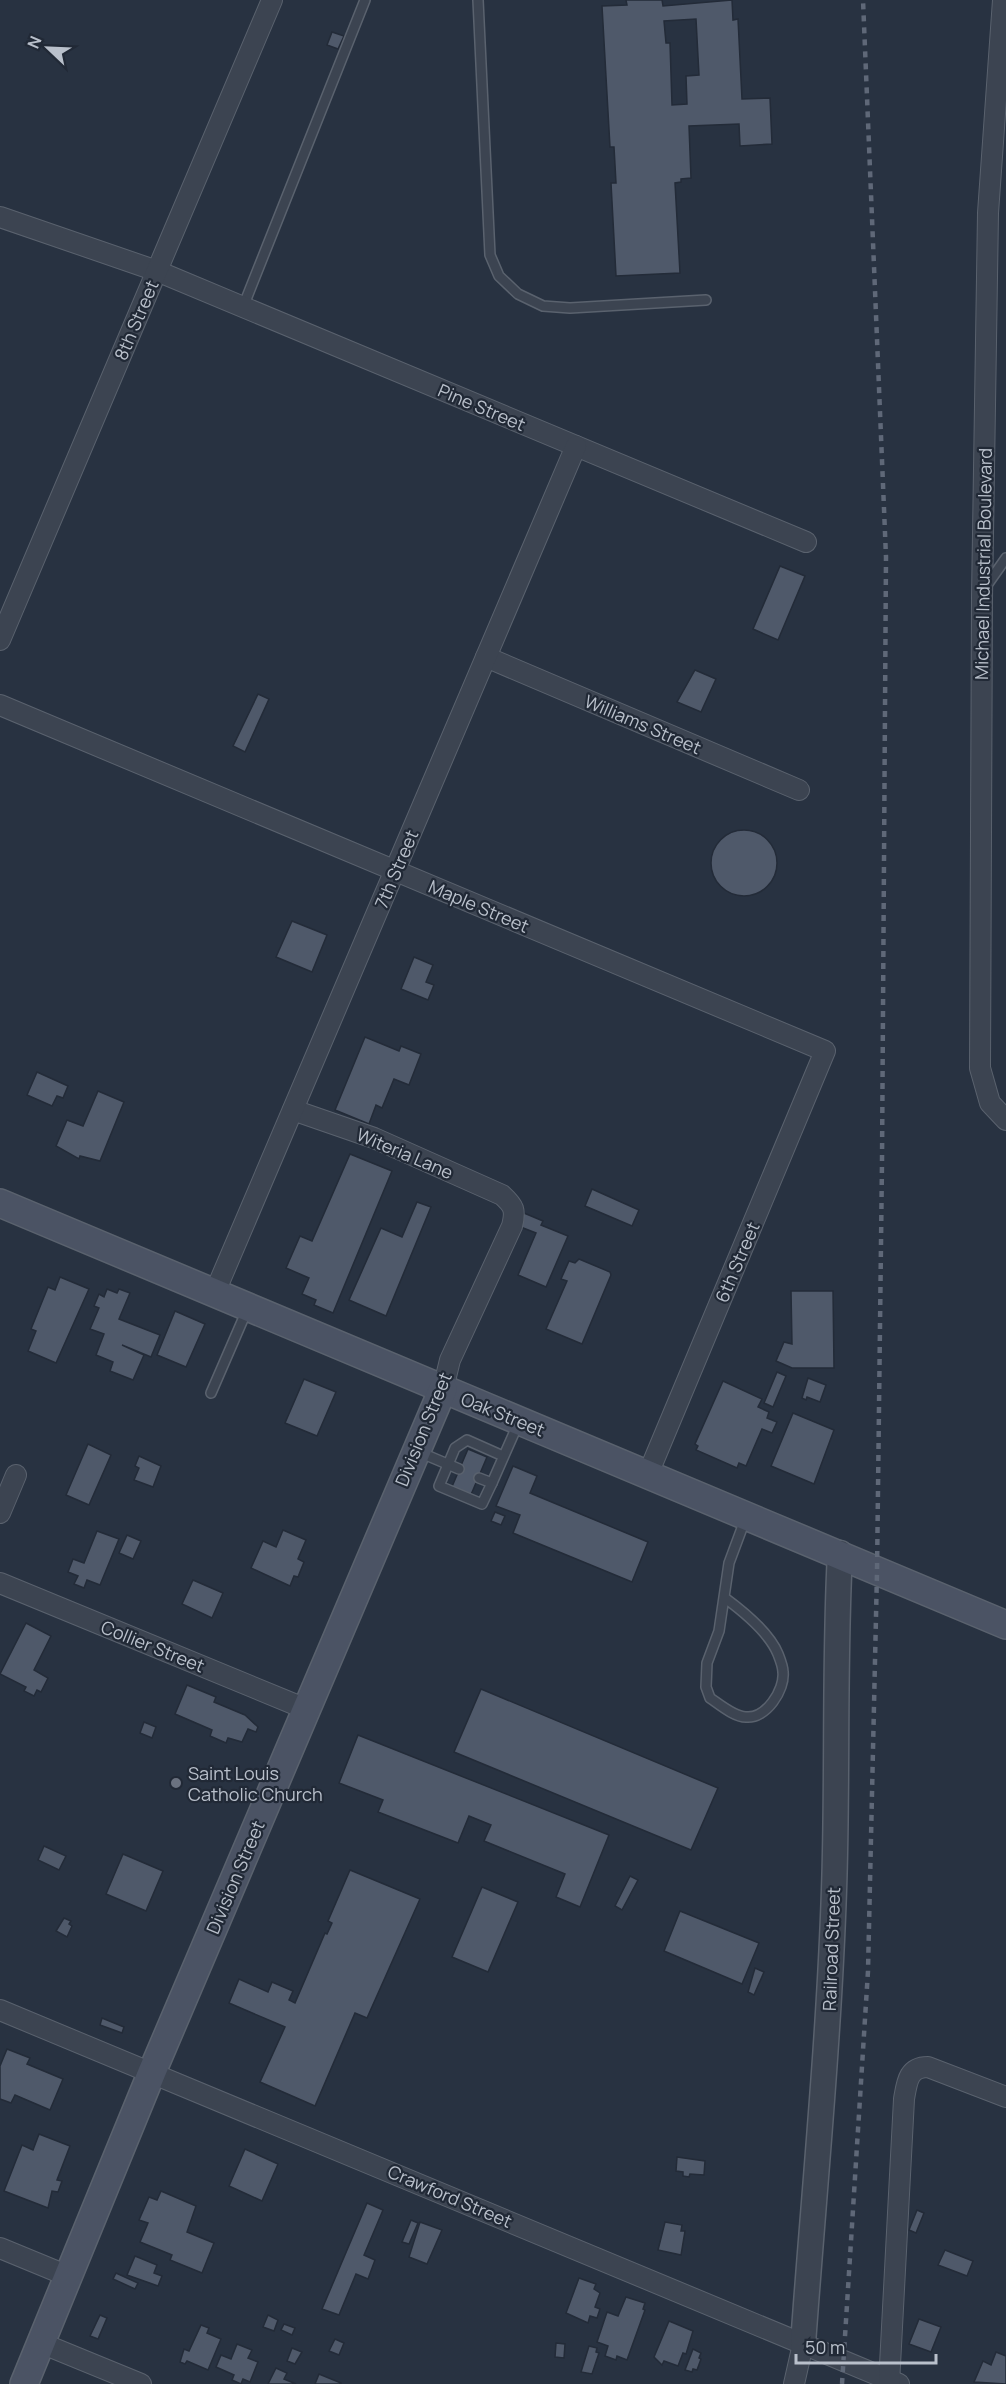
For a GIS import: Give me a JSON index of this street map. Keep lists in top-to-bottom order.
{
  "streets": {
    "main road": ["Oak Street", "Division Street"],
    "street": [
      "8th Street",
      "Pine Street",
      "Michael Industrial Boulevard",
      "Williams Street",
      "7th Street",
      "Maple Street",
      "Witeria Lane",
      "6th Street",
      "Collier Street",
      "Railroad Street",
      "Crawford Street"
    ]
  },
  "crossings": [
    ["8th Street", "Pine Street"],
    ["Pine Street", "7th Street"],
    ["Williams Street", "7th Street"],
    ["7th Street", "Maple Street"],
    ["7th Street", "Witeria Lane"],
    ["7th Street", "Oak Street"],
    ["Maple Street", "6th Street"],
    ["Witeria Lane", "Division Street"],
    ["6th Street", "Oak Street"],
    ["Oak Street", "Division Street"],
    ["Oak Street", "Railroad Street"],
    ["Division Street", "Collier Street"],
    ["Division Street", "Crawford Street"],
    ["Railroad Street", "Crawford Street"]
  ],
  "places": ["Saint Louis Catholic Church"],
  "scale_bar": "50 m",
  "north": "top left"
}
